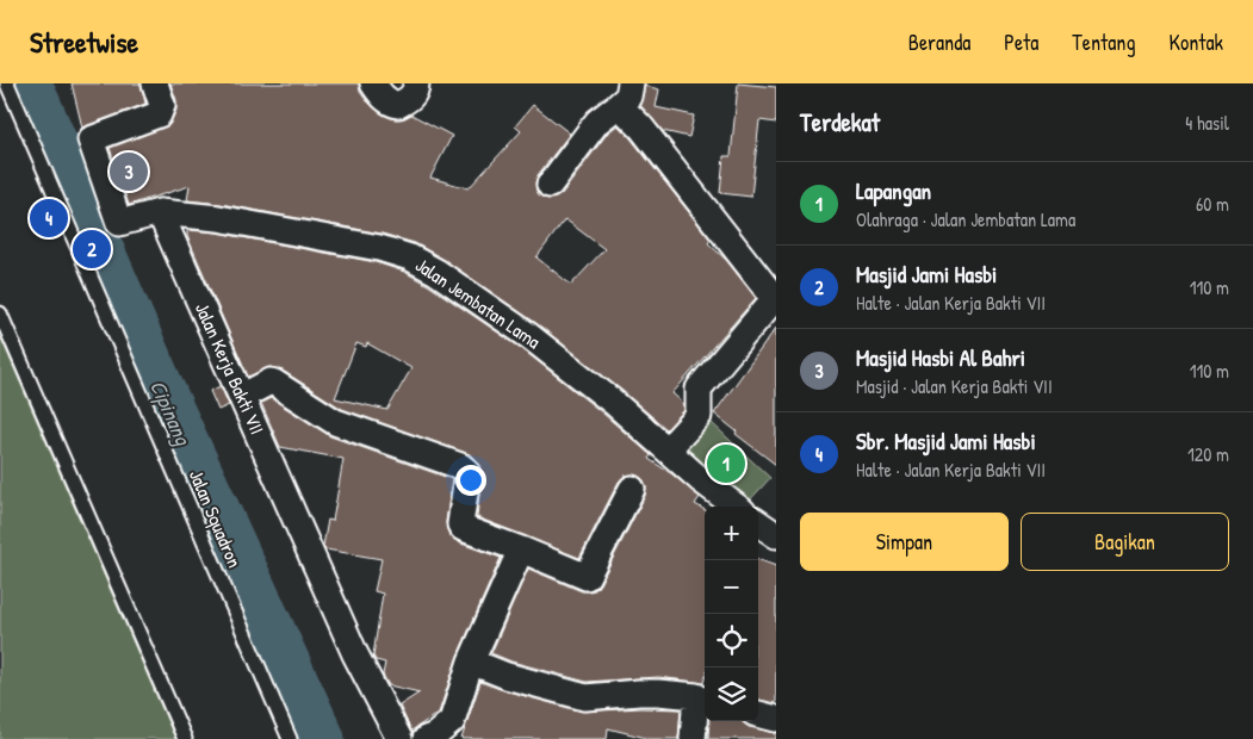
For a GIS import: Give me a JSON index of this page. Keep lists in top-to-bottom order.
{
  "streets": {
    "street": ["Jalan Jembatan Lama", "Jalan Kerja Bakti VII"],
    "lane": ["Jalan Squadron"]
  },
  "crossings": [
    ["Jalan Jembatan Lama", "Jalan Kerja Bakti VII"]
  ],
  "water": ["Cipinang"],
  "page": {
    "header": "Streetwise",
    "nav": [
      "Beranda",
      "Peta",
      "Tentang",
      "Kontak"
    ],
    "heading": ["Terdekat", "4 hasil"],
    "pins": [
      "3",
      "4",
      "2",
      "1"
    ],
    "list": [
      {
        "mark": "1",
        "name": "Lapangan",
        "note": "Olahraga · Jalan Jembatan Lama",
        "value": "60 m"
      },
      {
        "mark": "2",
        "name": "Masjid Jami Hasbi",
        "note": "Halte · Jalan Kerja Bakti VII",
        "value": "110 m"
      },
      {
        "mark": "3",
        "name": "Masjid Hasbi Al Bahri",
        "note": "Masjid · Jalan Kerja Bakti VII",
        "value": "110 m"
      },
      {
        "mark": "4",
        "name": "Sbr. Masjid Jami Hasbi",
        "note": "Halte · Jalan Kerja Bakti VII",
        "value": "120 m"
      }
    ],
    "buttons": ["Simpan", "Bagikan"],
    "map_buttons": ["+", "−"]
  }
}
